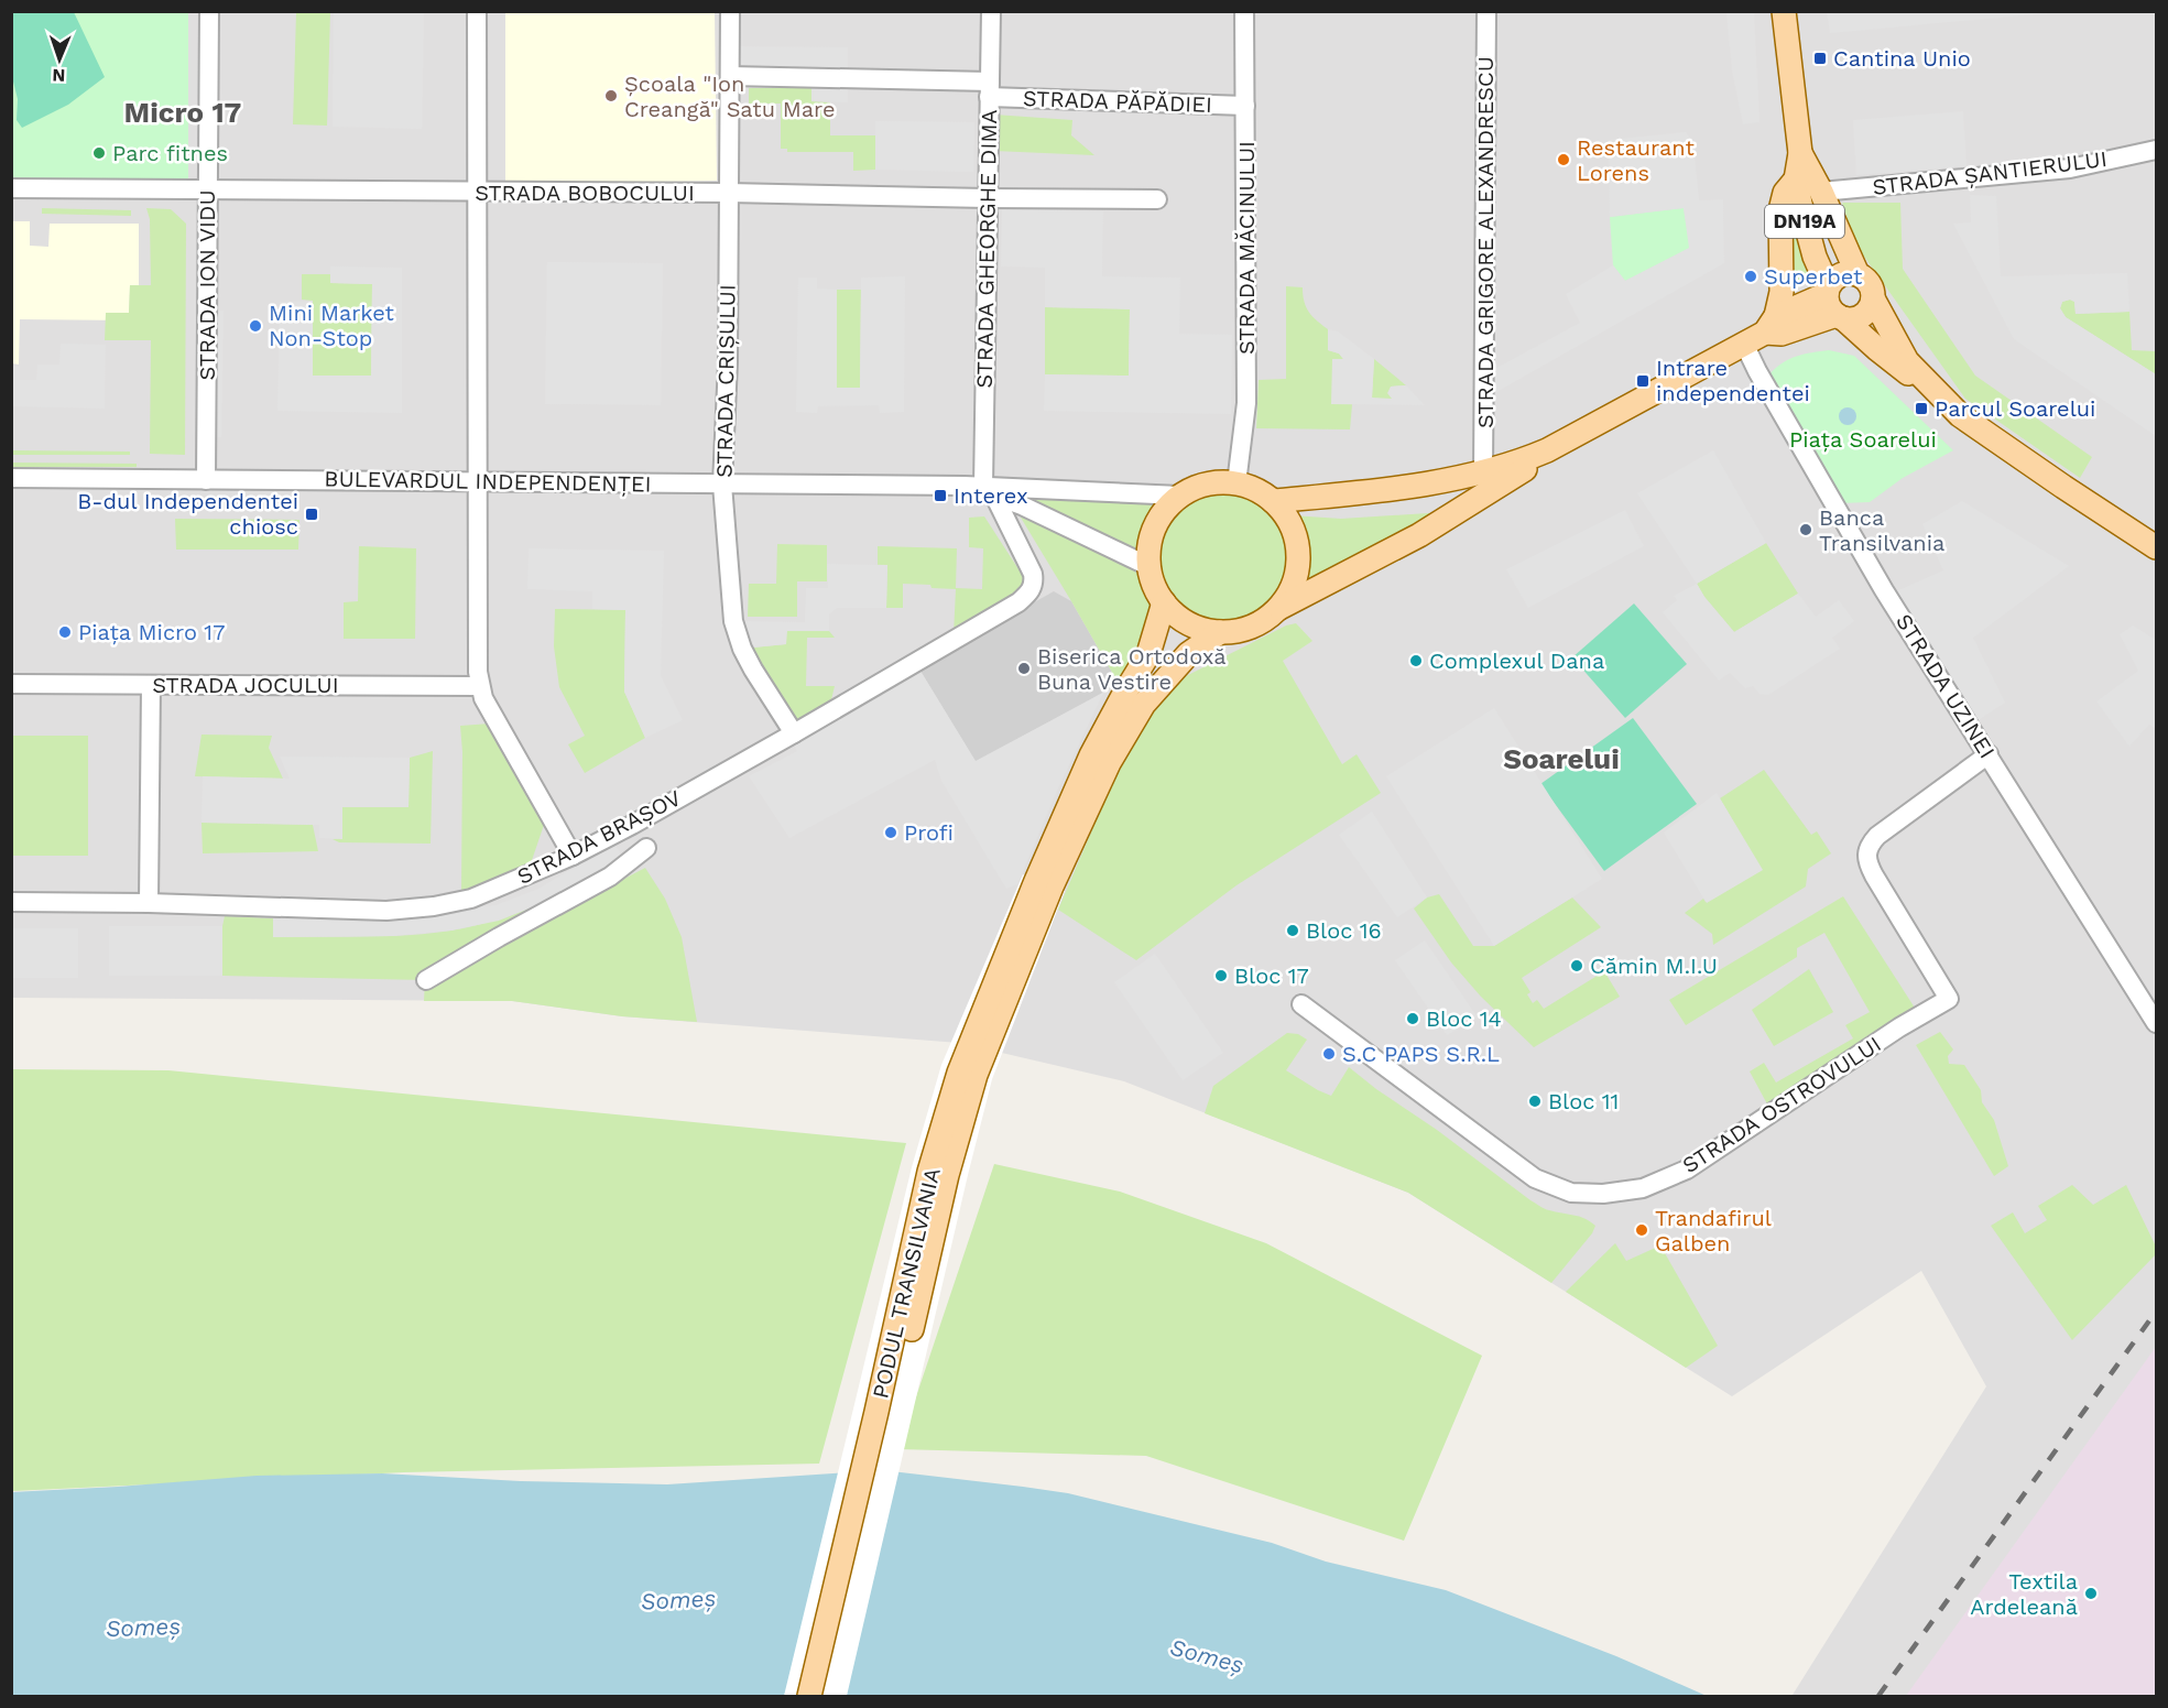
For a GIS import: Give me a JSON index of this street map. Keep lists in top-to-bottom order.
{
  "streets": {
    "main road": ["DN19A", "BULEVARDUL INDEPENDENȚEI", "PODUL TRANSILVANIA"],
    "street": [
      "STRADA PĂPĂDIEI",
      "STRADA ȘANTIERULUI",
      "STRADA BOBOCULUI",
      "STRADA GRIGORE ALEXANDRESCU",
      "STRADA MĂCINULUI",
      "STRADA GHEORGHE DIMA",
      "STRADA ION VIDU",
      "STRADA CRIȘULUI",
      "STRADA JOCULUI",
      "STRADA UZINEI",
      "STRADA BRAȘOV",
      "STRADA OSTROVULUI"
    ]
  },
  "crossings": [
    ["STRADA PĂPĂDIEI", "STRADA MĂCINULUI"],
    ["STRADA PĂPĂDIEI", "STRADA GHEORGHE DIMA"],
    ["STRADA PĂPĂDIEI", "STRADA CRIȘULUI"],
    ["STRADA ȘANTIERULUI", "DN19A"],
    ["STRADA BOBOCULUI", "STRADA GHEORGHE DIMA"],
    ["STRADA BOBOCULUI", "STRADA ION VIDU"],
    ["STRADA BOBOCULUI", "STRADA CRIȘULUI"],
    ["STRADA MĂCINULUI", "BULEVARDUL INDEPENDENȚEI"],
    ["STRADA GHEORGHE DIMA", "BULEVARDUL INDEPENDENȚEI"],
    ["STRADA GHEORGHE DIMA", "STRADA BRAȘOV"],
    ["STRADA ION VIDU", "BULEVARDUL INDEPENDENȚEI"],
    ["STRADA CRIȘULUI", "BULEVARDUL INDEPENDENȚEI"],
    ["STRADA CRIȘULUI", "STRADA BRAȘOV"],
    ["BULEVARDUL INDEPENDENȚEI", "STRADA BRAȘOV"],
    ["STRADA UZINEI", "STRADA OSTROVULUI"]
  ],
  "districts": ["Micro 17", "Soarelui"],
  "water": ["Someș"],
  "parks": ["Piața Soarelui"],
  "places": {
    "transit": [
      "Cantina Unio",
      "Intrare independentei",
      "Parcul Soarelui",
      "Interex",
      "B-dul Independentei chiosc"
    ],
    "other": [
      "Școala \"Ion Creangă\" Satu Mare",
      "Parc fitnes",
      "Restaurant Lorens",
      "Superbet",
      "Mini Market Non-Stop",
      "Banca Transilvania",
      "Piața Micro 17",
      "Complexul Dana",
      "Biserica Ortodoxă Buna Vestire",
      "Profi",
      "Bloc 16",
      "Cămin M.I.U",
      "Bloc 17",
      "Bloc 14",
      "S.C PAPS S.R.L",
      "Bloc 11",
      "Trandafirul Galben",
      "Textila Ardeleană"
    ]
  },
  "north": "bottom"
}
